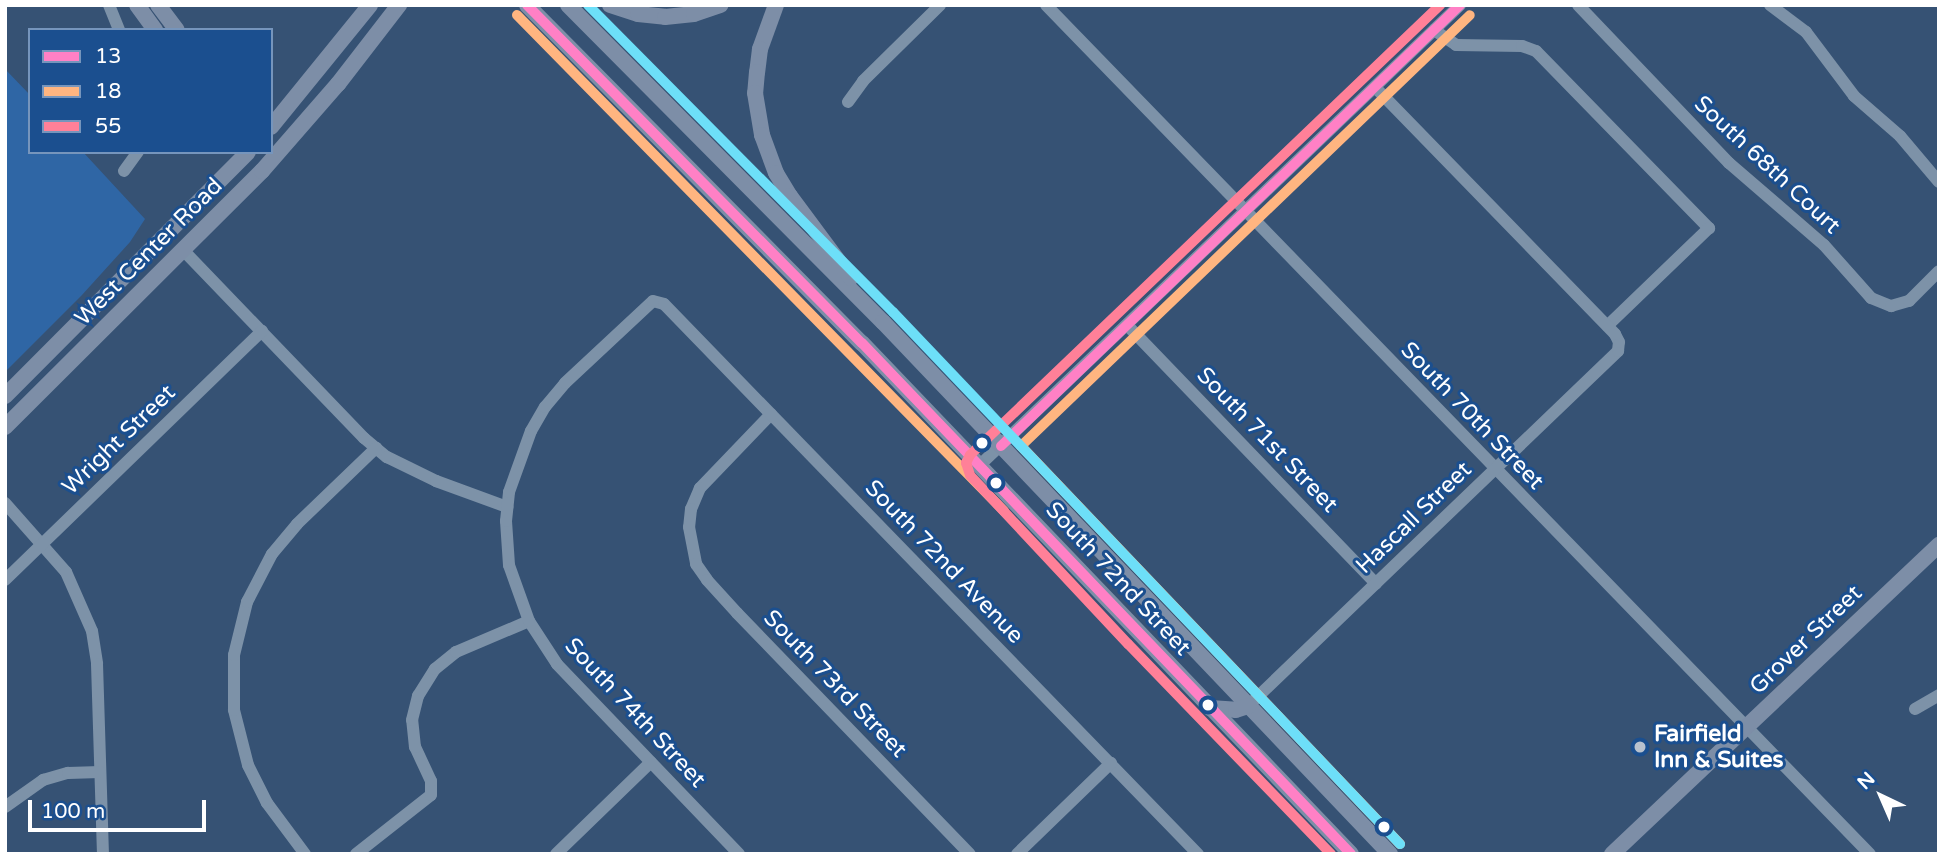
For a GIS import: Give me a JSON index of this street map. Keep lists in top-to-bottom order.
{
  "streets": {
    "main road": ["West Center Road", "South 72nd Street", "Grover Street"],
    "street": [
      "South 68th Court",
      "South 70th Street",
      "Wright Street",
      "South 71st Street",
      "Hascall Street",
      "South 72nd Avenue",
      "South 73rd Street",
      "South 74th Street"
    ]
  },
  "crossings": [
    ["South 70th Street", "Hascall Street"],
    ["South 70th Street", "Grover Street"],
    ["South 71st Street", "Hascall Street"],
    ["Hascall Street", "South 72nd Street"],
    ["South 72nd Avenue", "South 73rd Street"],
    ["South 72nd Avenue", "South 74th Street"]
  ],
  "places": ["Fairfield Inn & Suites"],
  "lines": ["transit line 13", "transit line 55", "transit line 18"],
  "legend": ["13", "18", "55"],
  "scale_bar": "100 m",
  "north": "top left"
}
